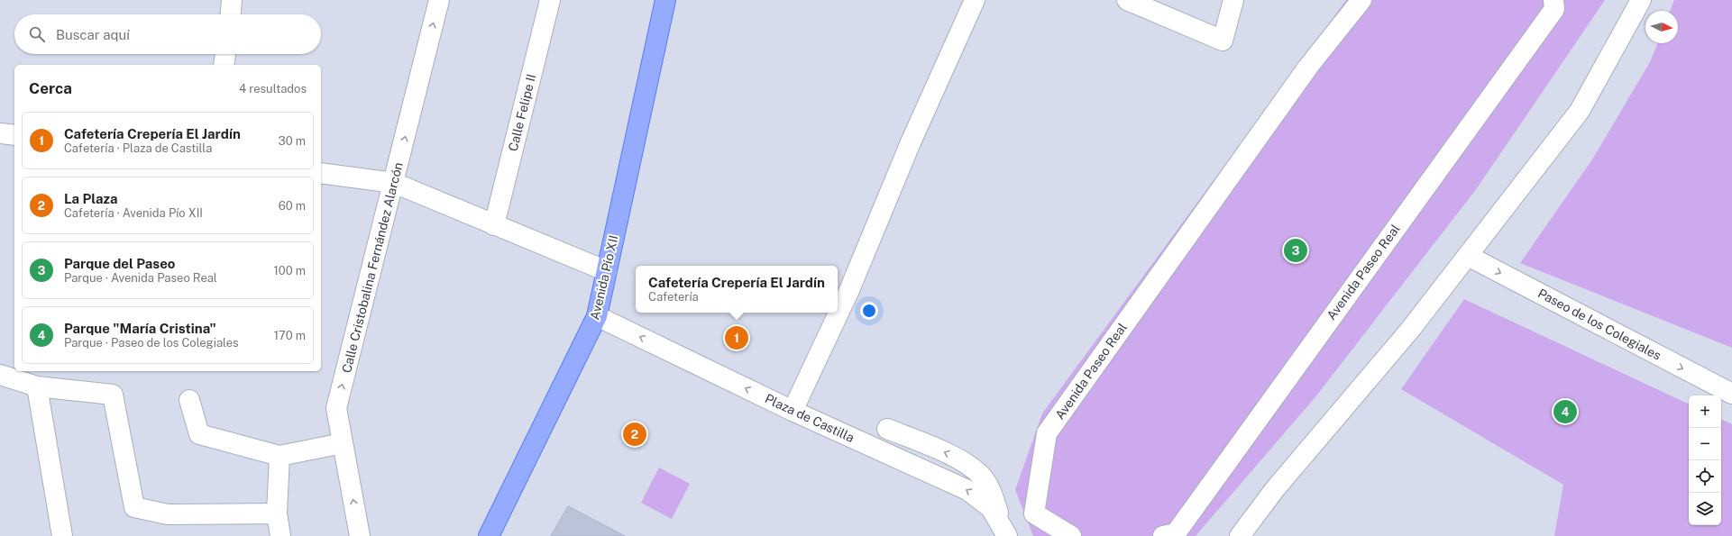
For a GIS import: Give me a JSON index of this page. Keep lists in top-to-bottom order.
{
  "streets": {
    "main road": ["Avenida Pío XII"],
    "street": [
      "Calle Felipe II",
      "Calle Cristobalina Fernández Alarcón",
      "Avenida Paseo Real",
      "Paseo de los Colegiales",
      "Plaza de Castilla"
    ]
  },
  "crossings": [
    ["Avenida Pío XII", "Plaza de Castilla"]
  ],
  "one_way": ["Calle Cristobalina Fernández Alarcón", "Paseo de los Colegiales"],
  "north": "right",
  "page": {
    "search": "Buscar aquí",
    "heading": ["Cerca", "4 resultados"],
    "list": [
      {
        "mark": "1",
        "name": "Cafetería Crepería El Jardín",
        "note": "Cafetería · Plaza de Castilla",
        "value": "30 m"
      },
      {
        "mark": "2",
        "name": "La Plaza",
        "note": "Cafetería · Avenida Pío XII",
        "value": "60 m"
      },
      {
        "mark": "3",
        "name": "Parque del Paseo",
        "note": "Parque · Avenida Paseo Real",
        "value": "100 m"
      },
      {
        "mark": "4",
        "name": "Parque \"María Cristina\"",
        "note": "Parque · Paseo de los Colegiales",
        "value": "170 m"
      }
    ],
    "pins": [
      "3",
      "1",
      "4",
      "2"
    ],
    "popup": ["Cafetería Crepería El Jardín", "Cafetería"],
    "map_buttons": ["+", "−"]
  }
}
